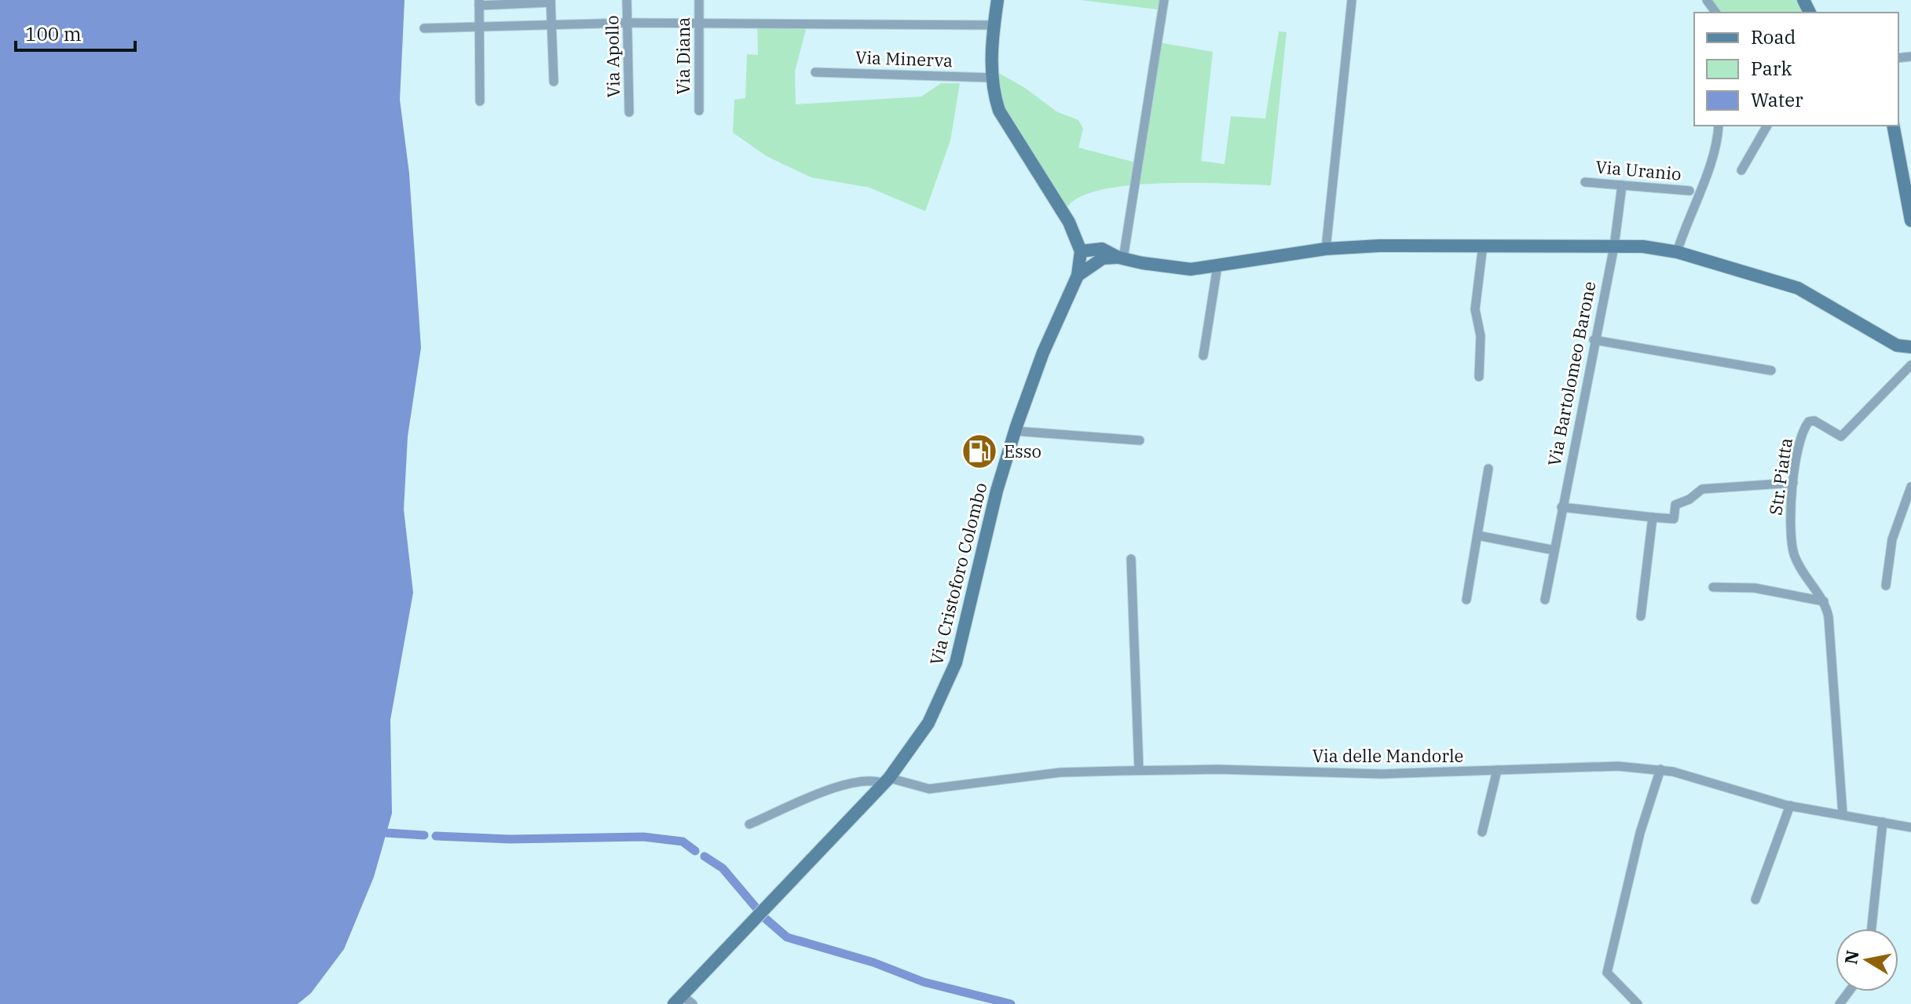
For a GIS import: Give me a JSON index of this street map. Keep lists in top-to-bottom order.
{
  "streets": {
    "main road": ["Via Cristoforo Colombo"],
    "street": [
      "Via Diana",
      "Via Apollo",
      "Via Minerva",
      "Via Uranio",
      "Via Bartolomeo Barone",
      "Str. Piatta",
      "Via delle Mandorle"
    ]
  },
  "crossings": [
    ["Via Uranio", "Via Bartolomeo Barone"],
    ["Str. Piatta", "Via delle Mandorle"],
    ["Via Cristoforo Colombo", "Via delle Mandorle"]
  ],
  "places": {
    "fuel station": ["Esso"]
  },
  "legend": ["Road", "Park", "Water"],
  "scale_bar": "100 m",
  "north": "left"
}
